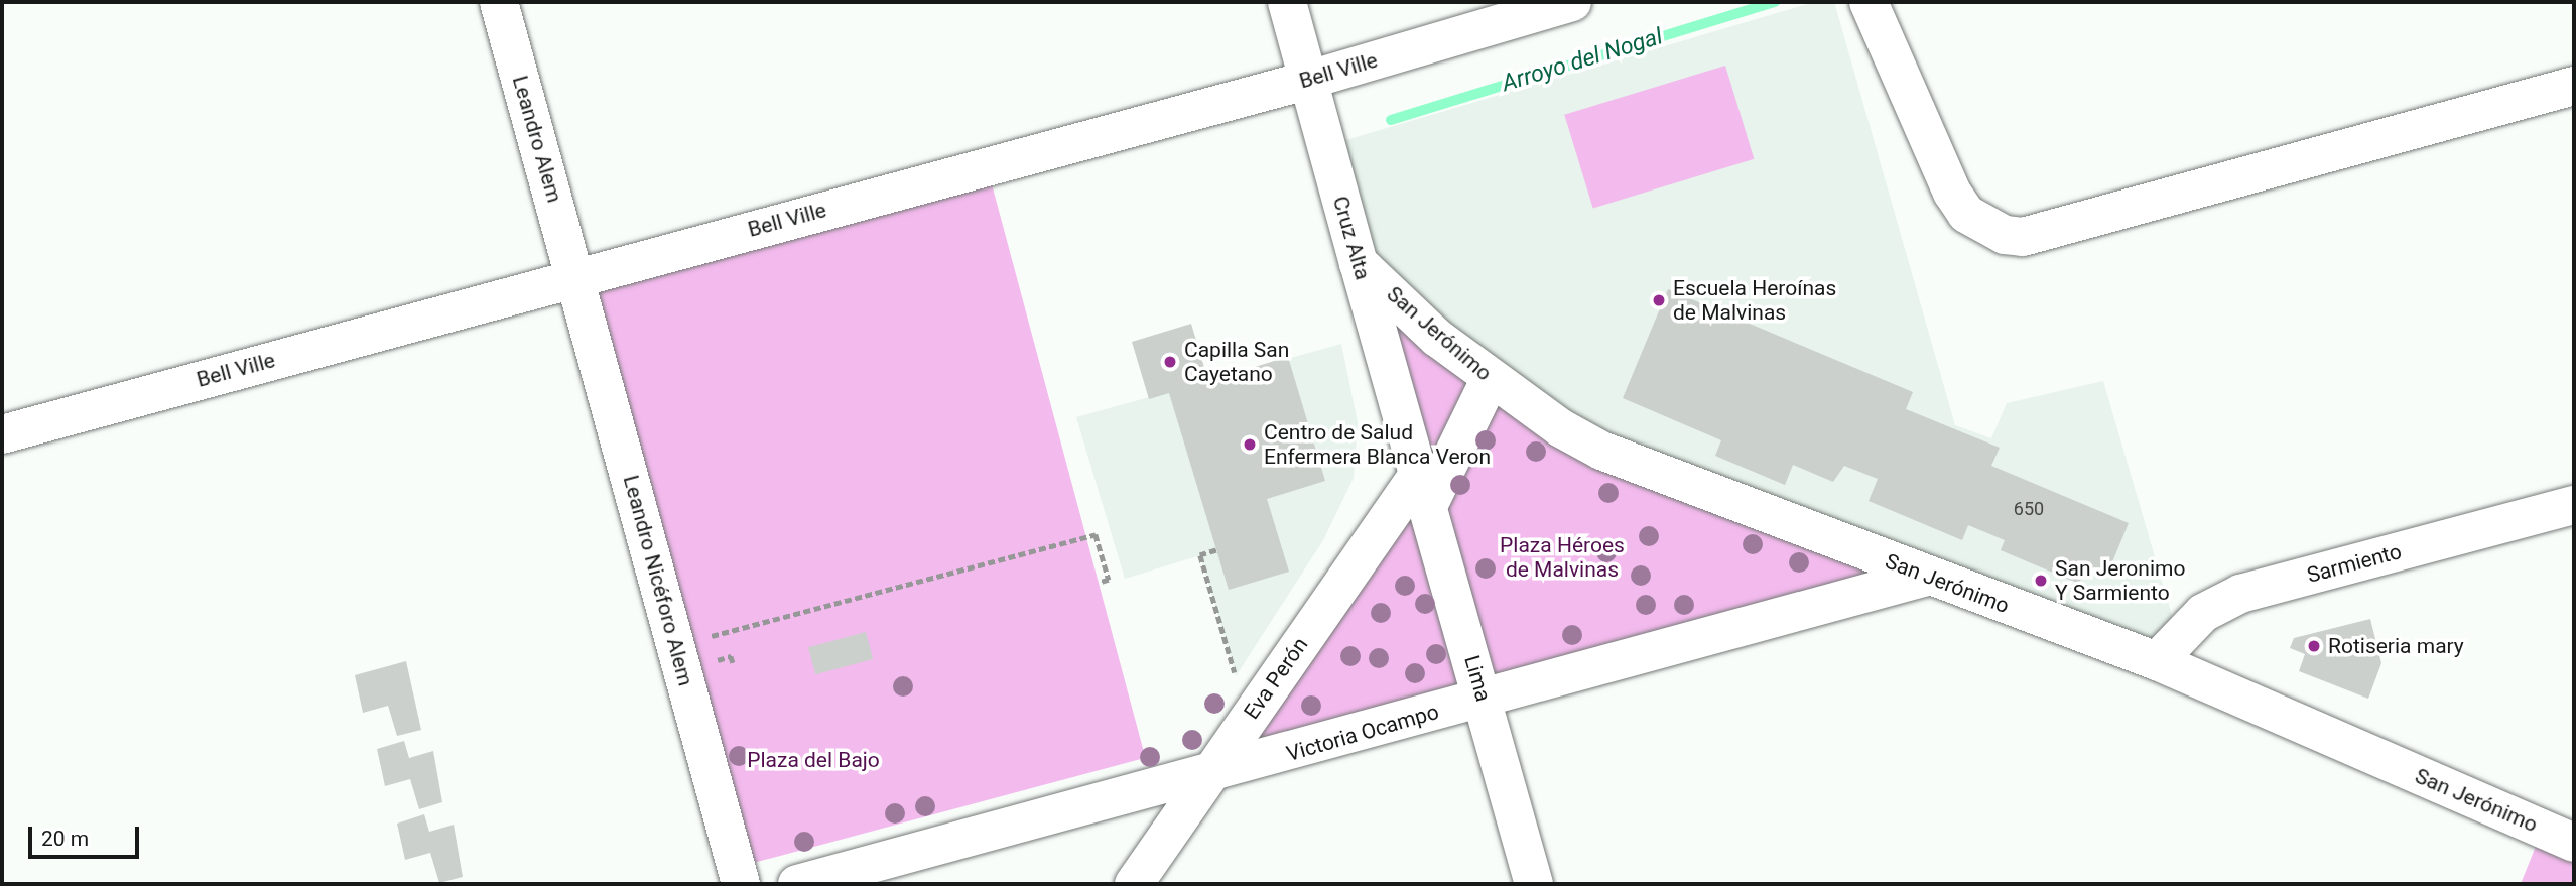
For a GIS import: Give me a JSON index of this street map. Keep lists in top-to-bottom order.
{
  "streets": {
    "street": [
      "Bell Ville",
      "Leandro Alem",
      "Cruz Alta",
      "San Jerónimo",
      "Sarmiento",
      "Leandro Nicéforo Alem",
      "Eva Perón",
      "Lima",
      "Victoria Ocampo"
    ]
  },
  "crossings": [
    ["Bell Ville", "Leandro Alem"],
    ["Bell Ville", "Cruz Alta"],
    ["Bell Ville", "Leandro Nicéforo Alem"],
    ["Leandro Alem", "Leandro Nicéforo Alem"],
    ["Cruz Alta", "San Jerónimo"],
    ["Cruz Alta", "Eva Perón"],
    ["Cruz Alta", "Lima"],
    ["San Jerónimo", "Sarmiento"],
    ["San Jerónimo", "Eva Perón"],
    ["San Jerónimo", "Victoria Ocampo"],
    ["Eva Perón", "Lima"],
    ["Eva Perón", "Victoria Ocampo"],
    ["Lima", "Victoria Ocampo"]
  ],
  "water": ["Arroyo del Nogal"],
  "parks": ["Plaza Héroes de Malvinas", "Plaza del Bajo"],
  "places": [
    "Escuela Heroínas de Malvinas",
    "Capilla San Cayetano",
    "Centro de Salud Enfermera Blanca Veron",
    "San Jeronimo Y Sarmiento",
    "Rotiseria mary"
  ],
  "house_numbers": ["650"],
  "scale_bar": "20 m"
}
